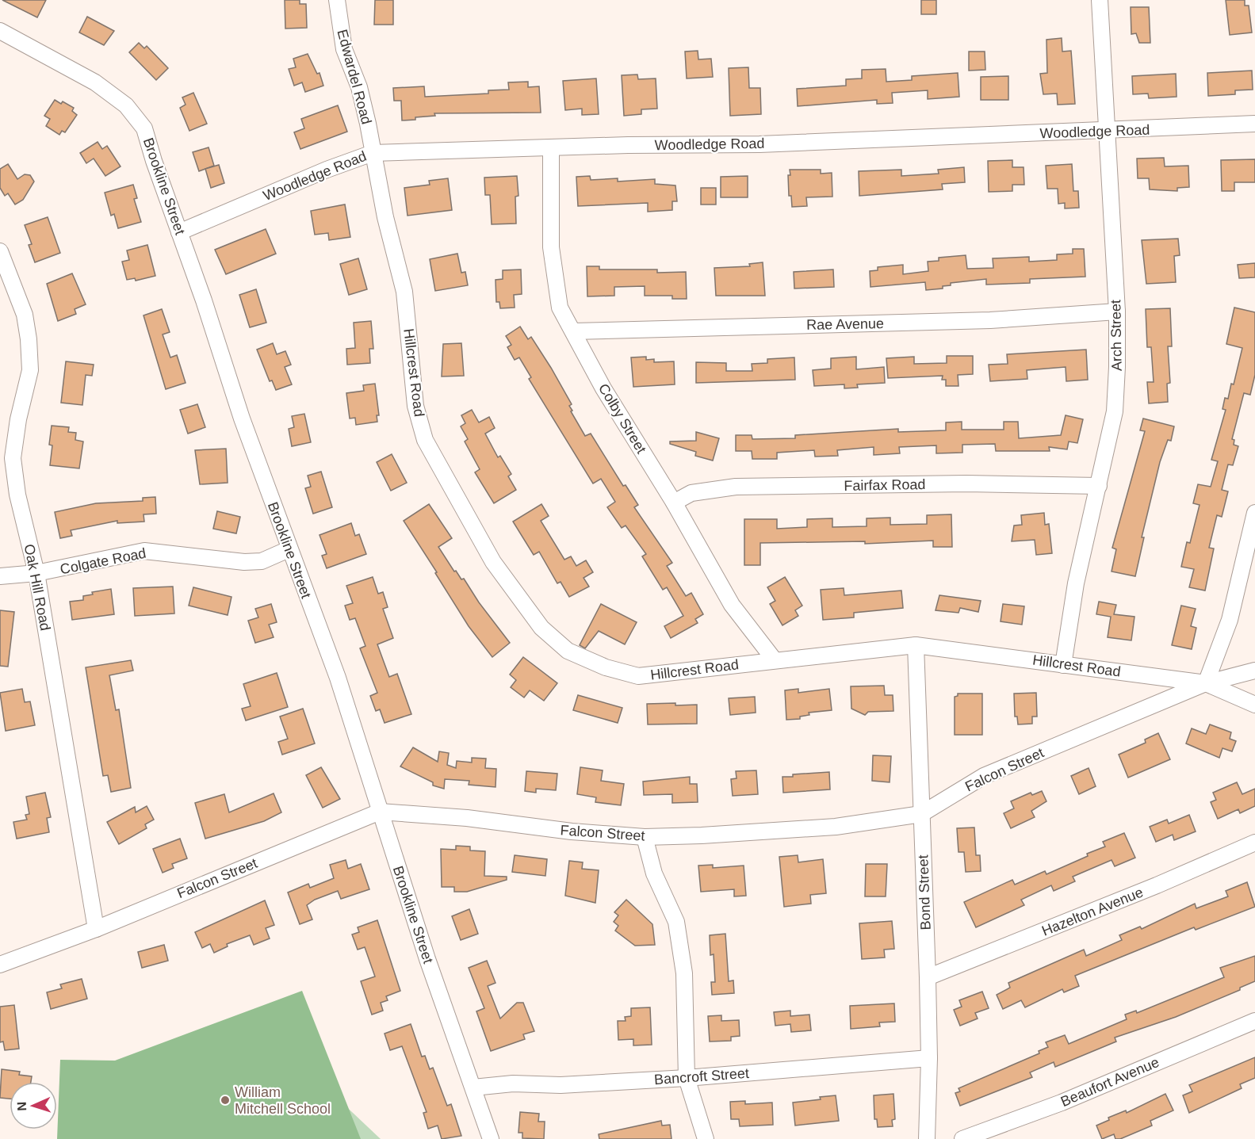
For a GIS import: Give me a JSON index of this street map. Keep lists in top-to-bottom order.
{
  "streets": {
    "street": [
      "Edwardel Road",
      "Woodledge Road",
      "Brookline Street",
      "Rae Avenue",
      "Arch Street",
      "Hillcrest Road",
      "Colby Street",
      "Fairfax Road",
      "Colgate Road",
      "Oak Hill Road",
      "Falcon Street",
      "Bond Street",
      "Hazelton Avenue",
      "Bancroft Street",
      "Beaufort Avenue"
    ]
  },
  "crossings": [
    ["Edwardel Road", "Woodledge Road"],
    ["Edwardel Road", "Hillcrest Road"],
    ["Woodledge Road", "Brookline Street"],
    ["Woodledge Road", "Arch Street"],
    ["Woodledge Road", "Hillcrest Road"],
    ["Woodledge Road", "Colby Street"],
    ["Brookline Street", "Colgate Road"],
    ["Brookline Street", "Falcon Street"],
    ["Brookline Street", "Bancroft Street"],
    ["Rae Avenue", "Arch Street"],
    ["Rae Avenue", "Colby Street"],
    ["Arch Street", "Hillcrest Road"],
    ["Arch Street", "Fairfax Road"],
    ["Hillcrest Road", "Colby Street"],
    ["Hillcrest Road", "Falcon Street"],
    ["Hillcrest Road", "Bond Street"],
    ["Colby Street", "Fairfax Road"],
    ["Colgate Road", "Oak Hill Road"],
    ["Oak Hill Road", "Falcon Street"],
    ["Falcon Street", "Bond Street"],
    ["Bond Street", "Hazelton Avenue"],
    ["Bond Street", "Bancroft Street"]
  ],
  "places": ["William Mitchell School"],
  "north": "left"
}
